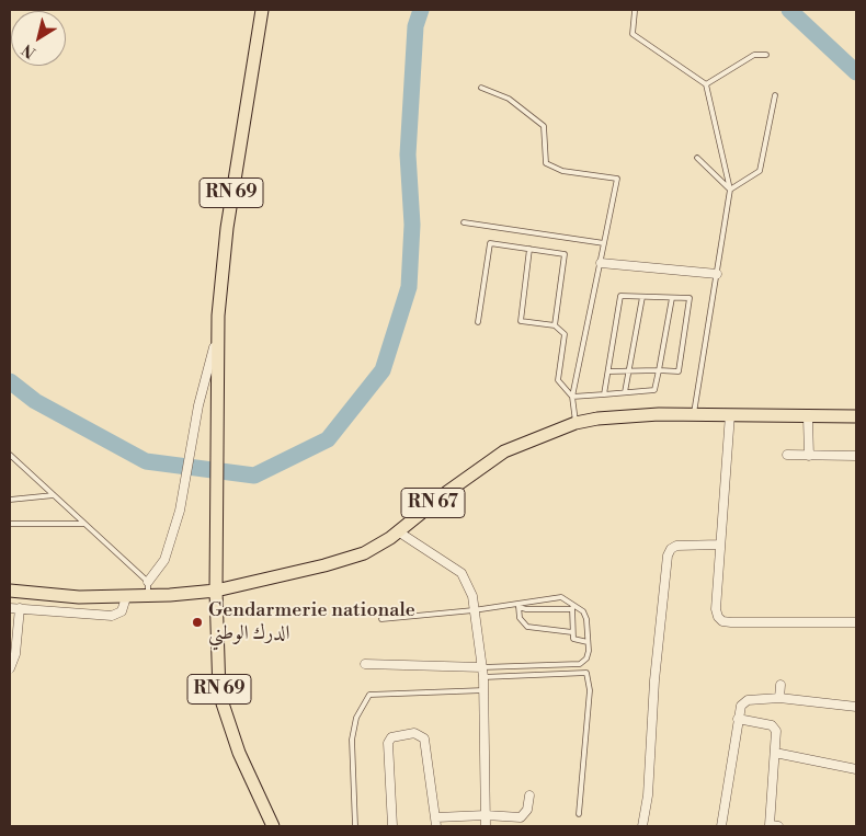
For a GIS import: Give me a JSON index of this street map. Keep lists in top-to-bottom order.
{
  "streets": {
    "main road": ["RN 69", "RN 67"]
  },
  "crossings": [
    ["RN 69", "RN 67"]
  ],
  "places": ["Gendarmerie nationale الدرك الوطني"],
  "north": "bottom left"
}
